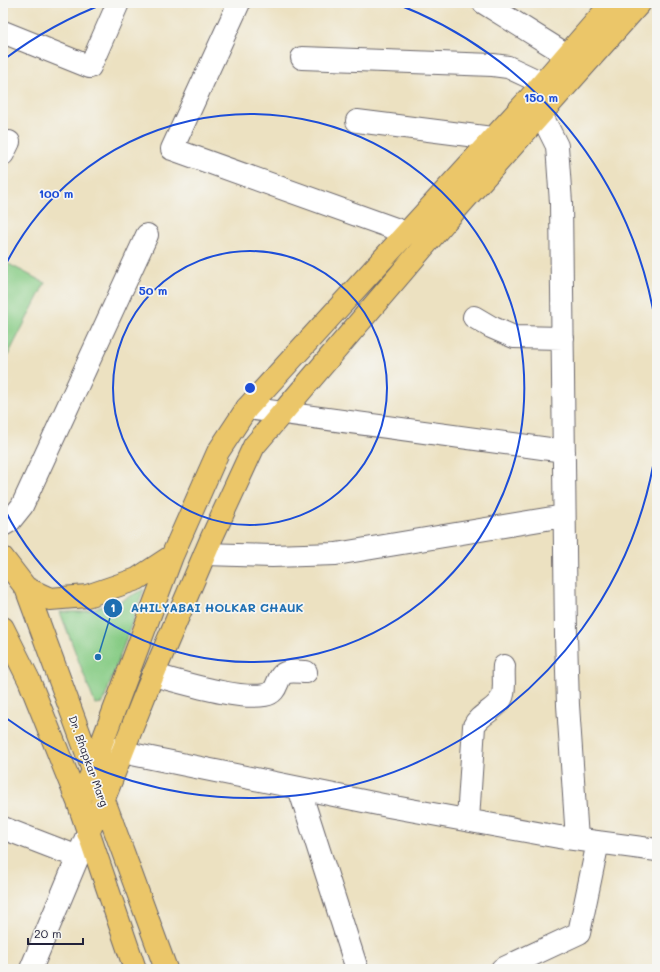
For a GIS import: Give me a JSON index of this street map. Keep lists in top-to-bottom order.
{
  "streets": {
    "main road": ["Dr. Bhapkar Marg"]
  },
  "places": ["AHILYABAI HOLKAR CHAUK"],
  "scale_bar": "20 m",
  "rings": ["150 m", "100 m", "50 m"]
}
